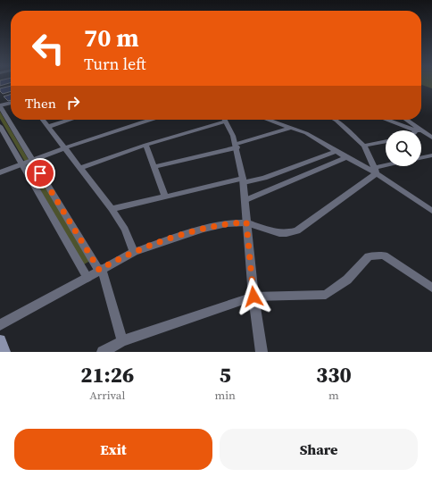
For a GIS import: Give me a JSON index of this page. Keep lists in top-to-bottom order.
{
  "page": {
    "turn": ["70 m", "Turn left"],
    "then": "Then",
    "eta": [
      "21:26",
      "Arrival",
      "5",
      "min",
      "330",
      "m"
    ],
    "buttons": ["Exit", "Share"]
  }
}
